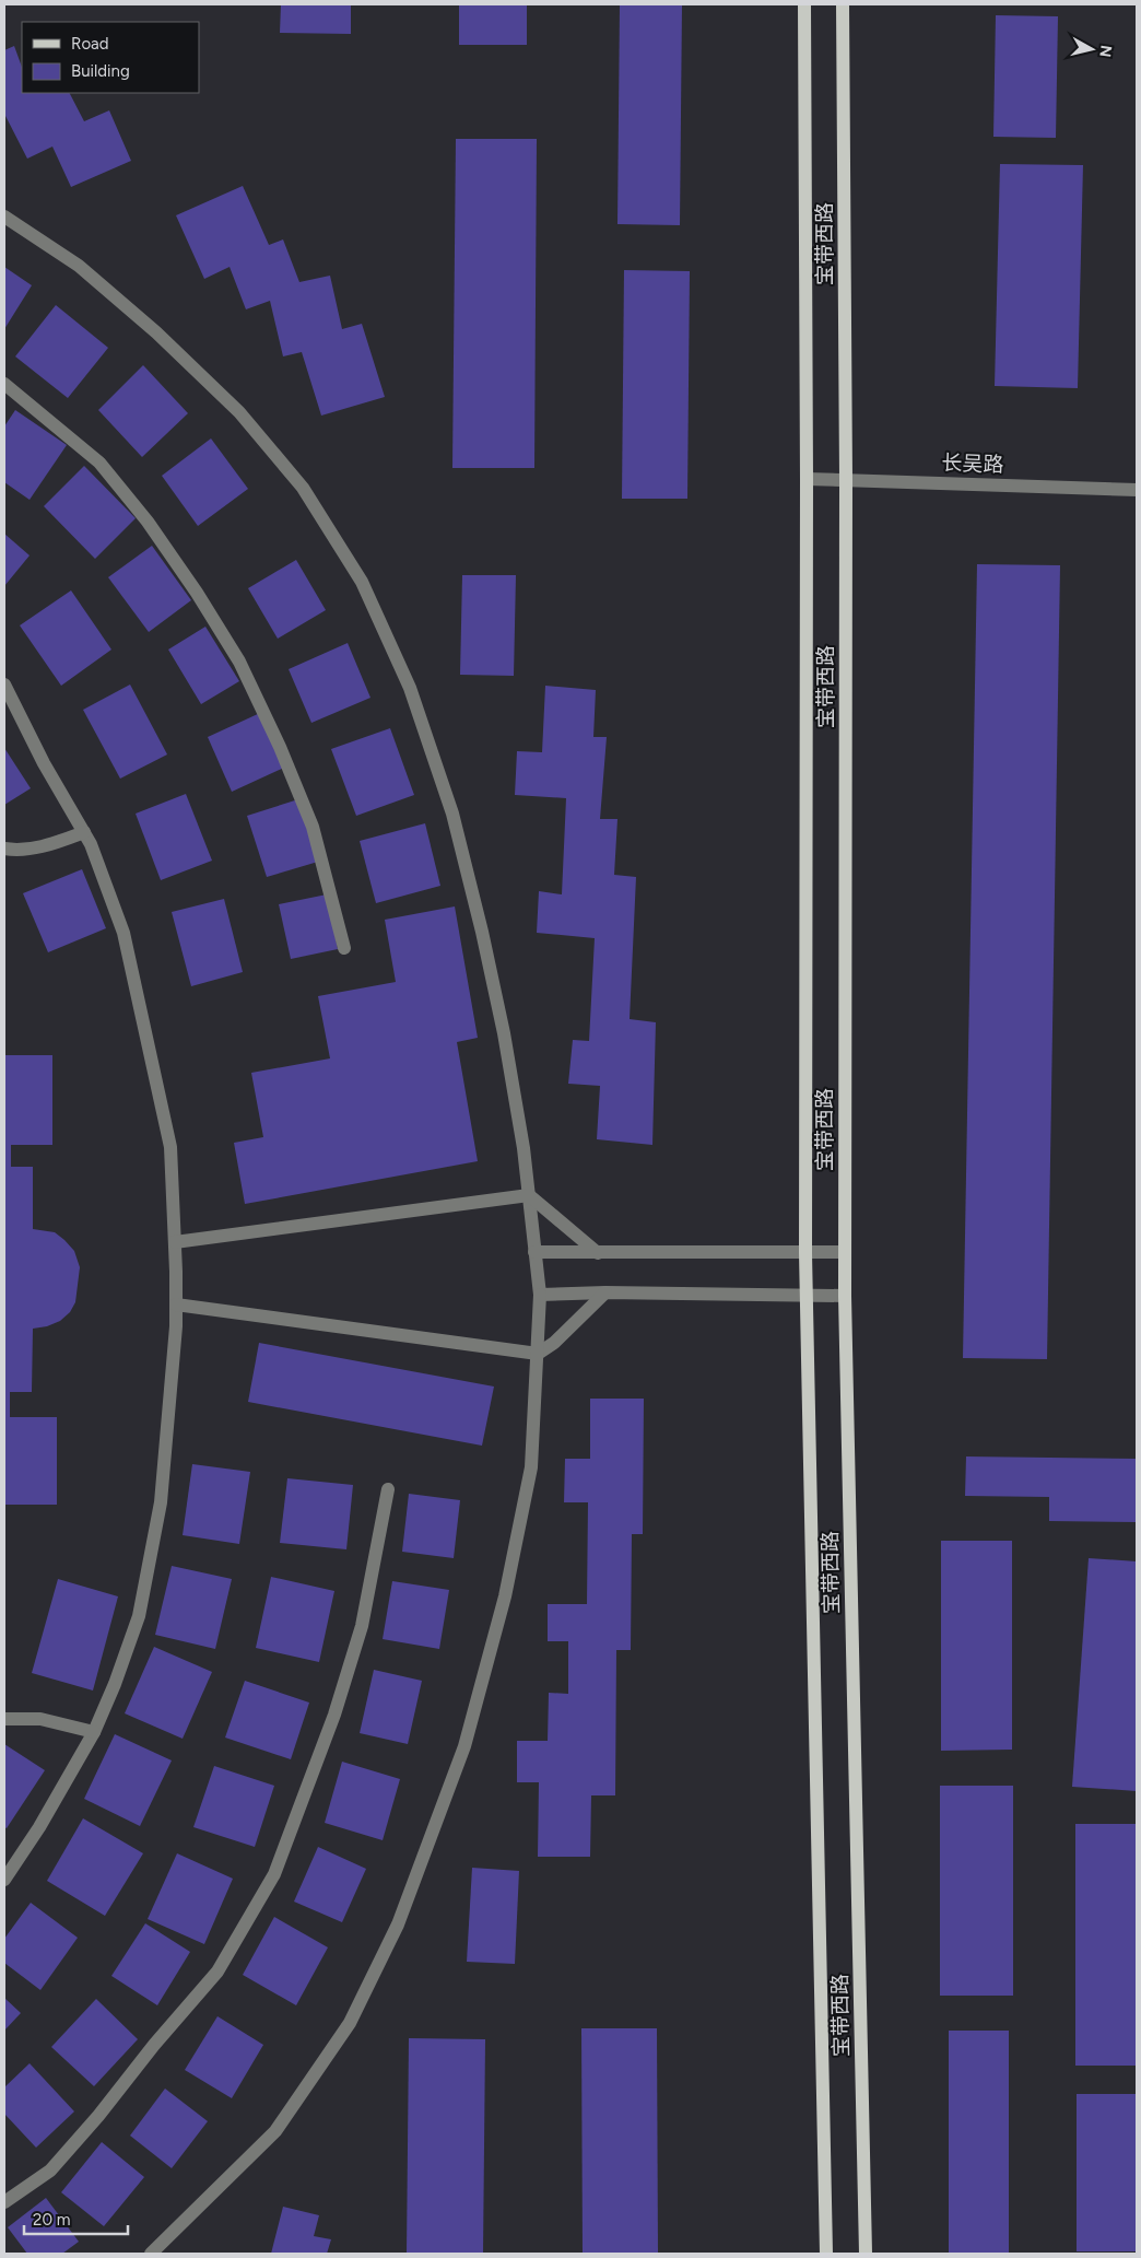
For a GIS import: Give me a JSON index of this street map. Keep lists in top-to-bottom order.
{
  "streets": {
    "main road": ["宝带西路"],
    "street": ["长吴路"]
  },
  "crossings": [
    ["宝带西路", "长吴路"]
  ],
  "legend": ["Road", "Building"],
  "scale_bar": "20 m",
  "north": "right"
}
